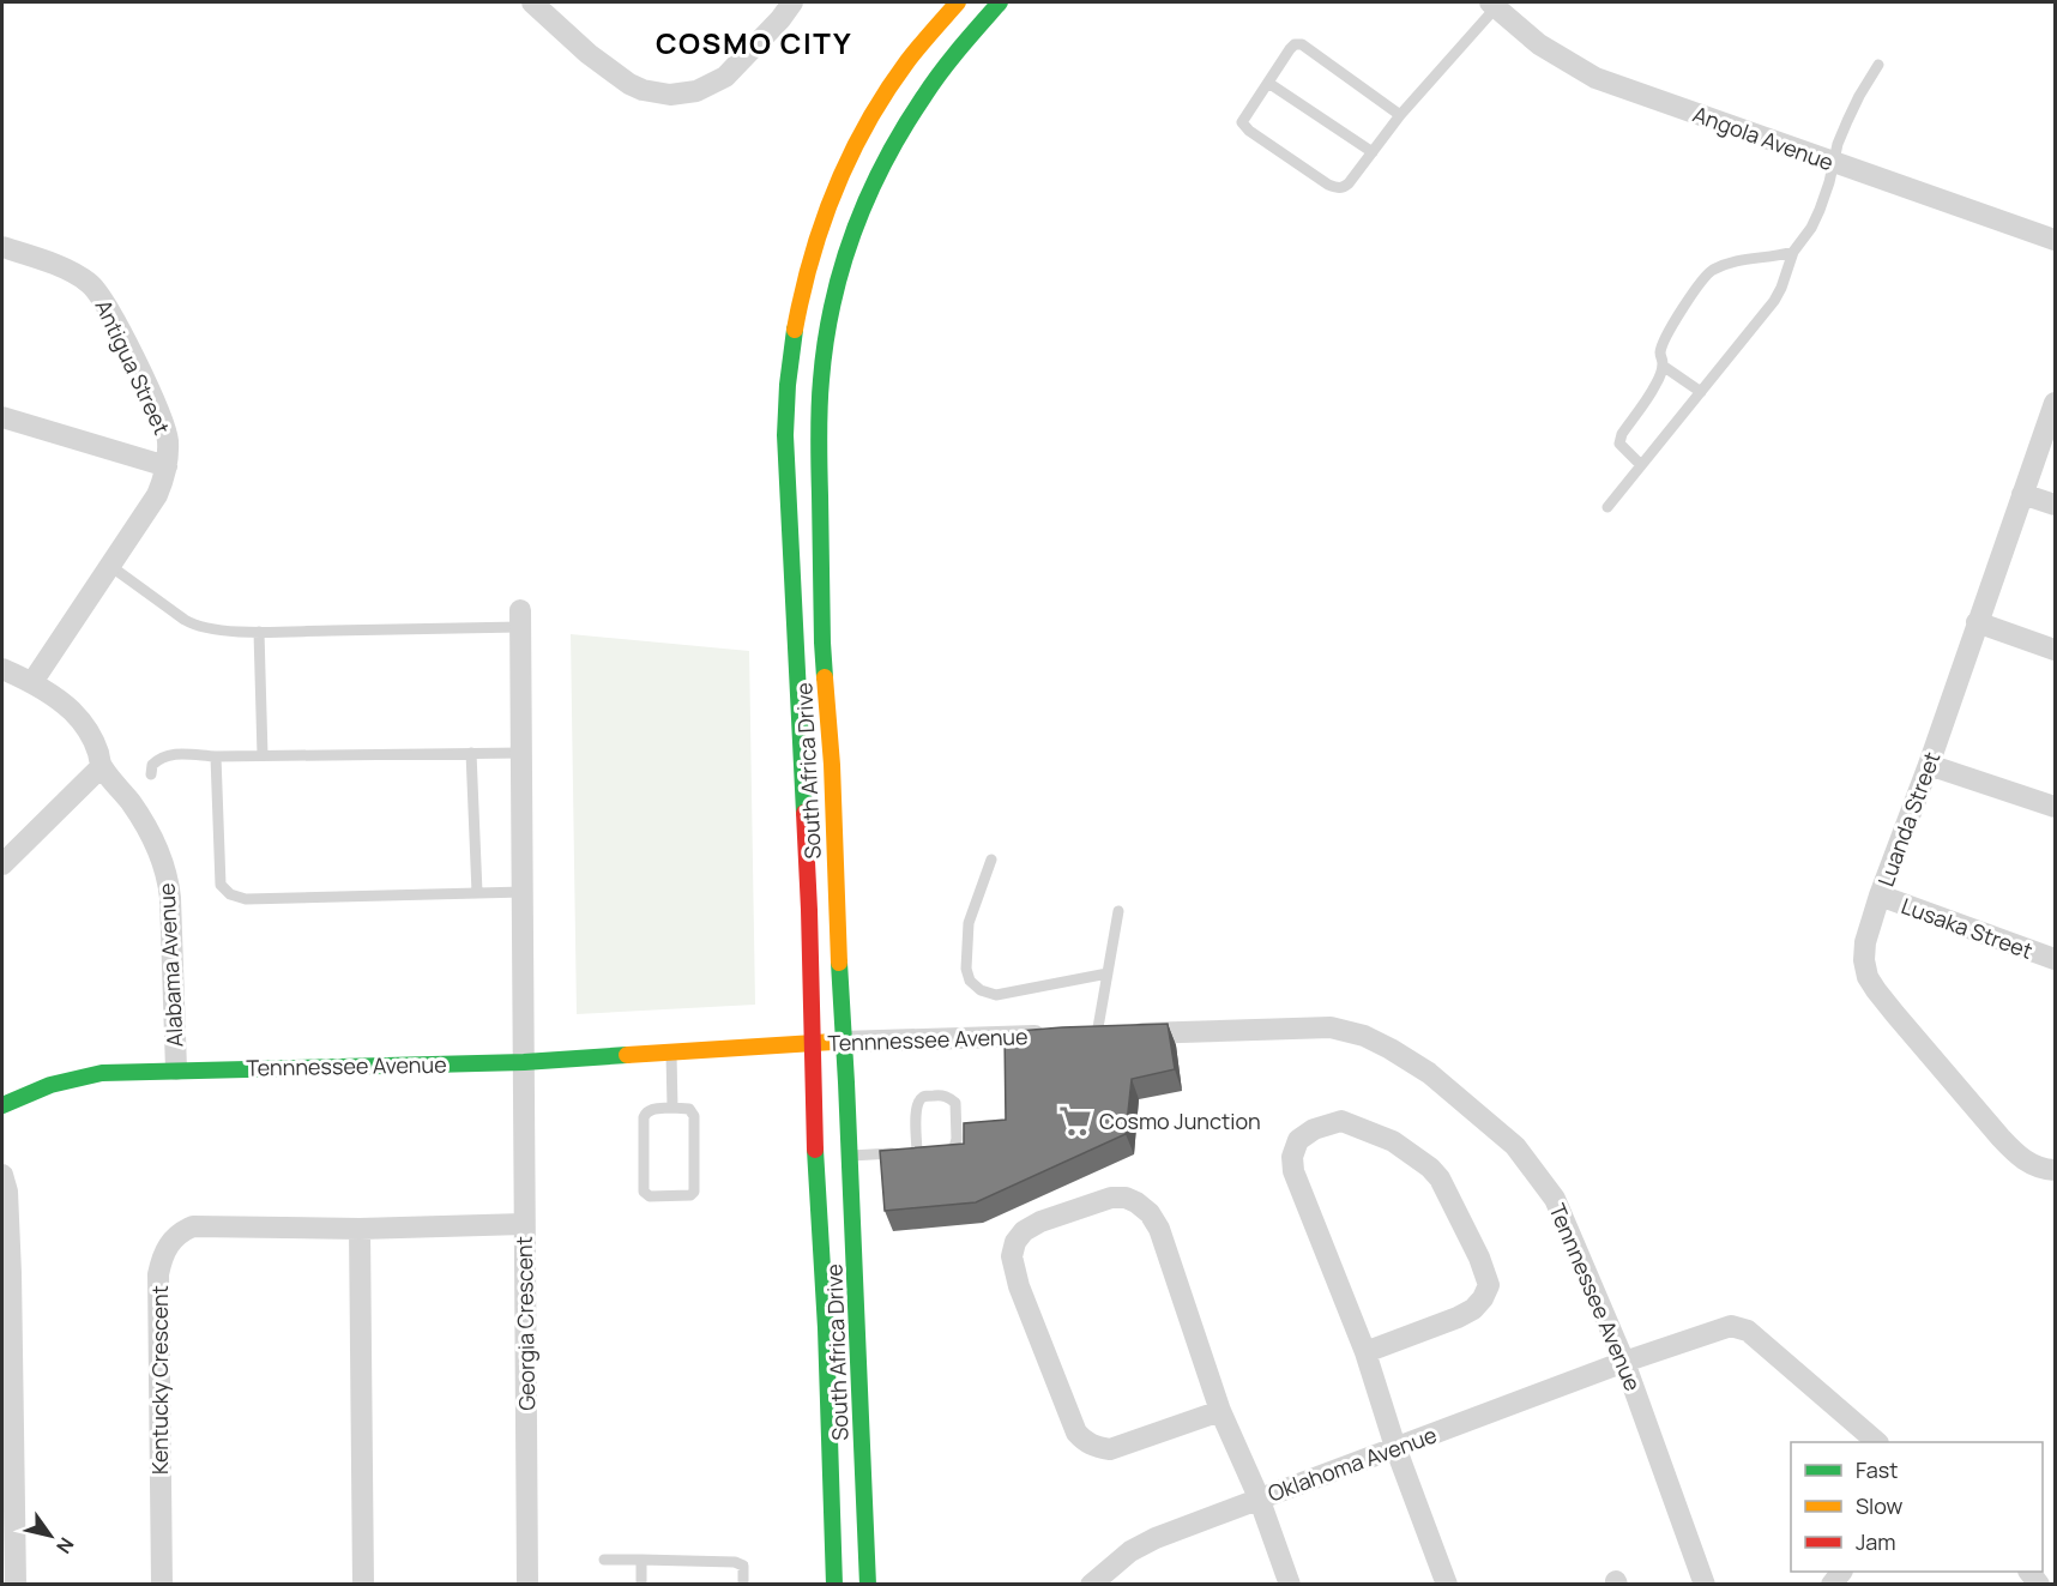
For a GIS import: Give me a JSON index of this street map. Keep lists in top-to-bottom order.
{
  "streets": {
    "street": [
      "Angola Avenue",
      "Antigua Street",
      "South Africa Drive",
      "Luanda Street",
      "Lusaka Street",
      "Alabama Avenue",
      "Tennnessee Avenue",
      "Georgia Crescent",
      "Kentucky Crescent",
      "Oklahoma Avenue"
    ]
  },
  "crossings": [
    ["Antigua Street", "Alabama Avenue"],
    ["South Africa Drive", "Tennnessee Avenue"],
    ["Luanda Street", "Lusaka Street"],
    ["Alabama Avenue", "Tennnessee Avenue"],
    ["Tennnessee Avenue", "Georgia Crescent"],
    ["Tennnessee Avenue", "Oklahoma Avenue"],
    ["Georgia Crescent", "Kentucky Crescent"]
  ],
  "districts": ["COSMO CITY"],
  "places": {
    "supermarket": ["Cosmo Junction"]
  },
  "legend": ["Fast", "Slow", "Jam"],
  "north": "bottom right"
}
